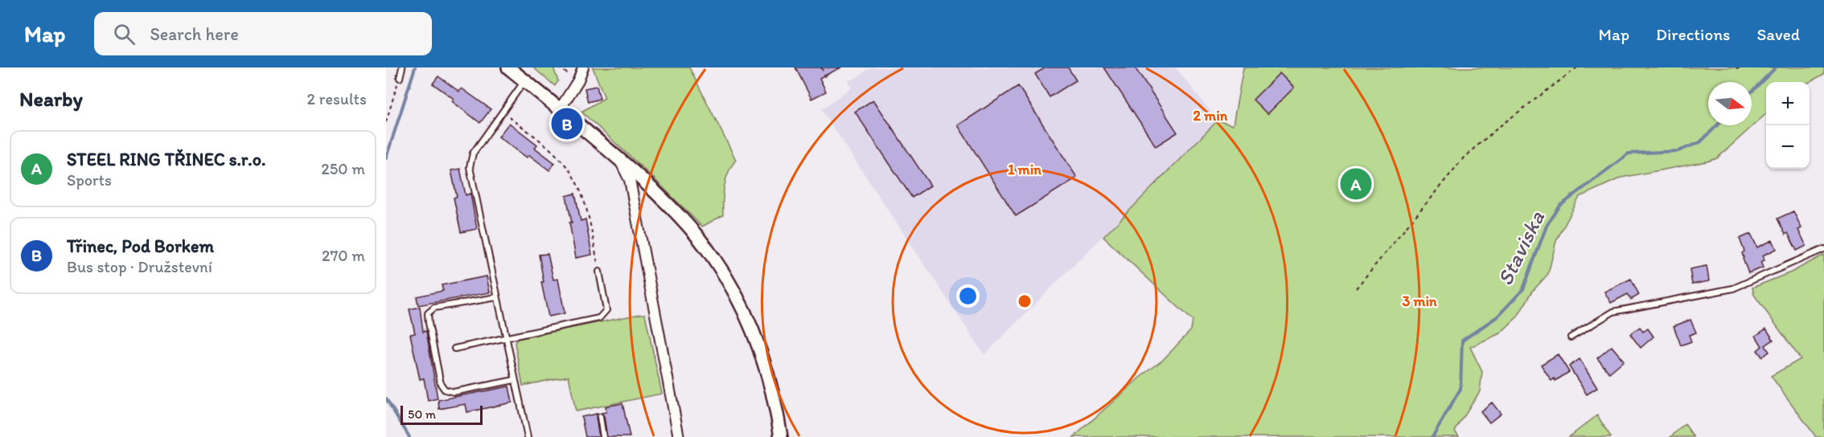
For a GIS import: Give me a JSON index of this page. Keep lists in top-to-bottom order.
{
  "water": ["Staviska"],
  "scale_bar": "50 m",
  "north": "right",
  "page": {
    "header": "Map",
    "search": "Search here",
    "nav": ["Map", "Directions", "Saved"],
    "heading": ["Nearby", "2 results"],
    "map_buttons": ["+", "−"],
    "pins": ["B", "A"],
    "list": [
      {
        "mark": "A",
        "name": "STEEL RING TŘINEC s.r.o.",
        "note": "Sports",
        "value": "250 m"
      },
      {
        "mark": "B",
        "name": "Třinec, Pod Borkem",
        "note": "Bus stop · Družstevní",
        "value": "270 m"
      }
    ],
    "scale": "50 m"
  },
  "rings": ["2 min", "1 min", "3 min"]
}
